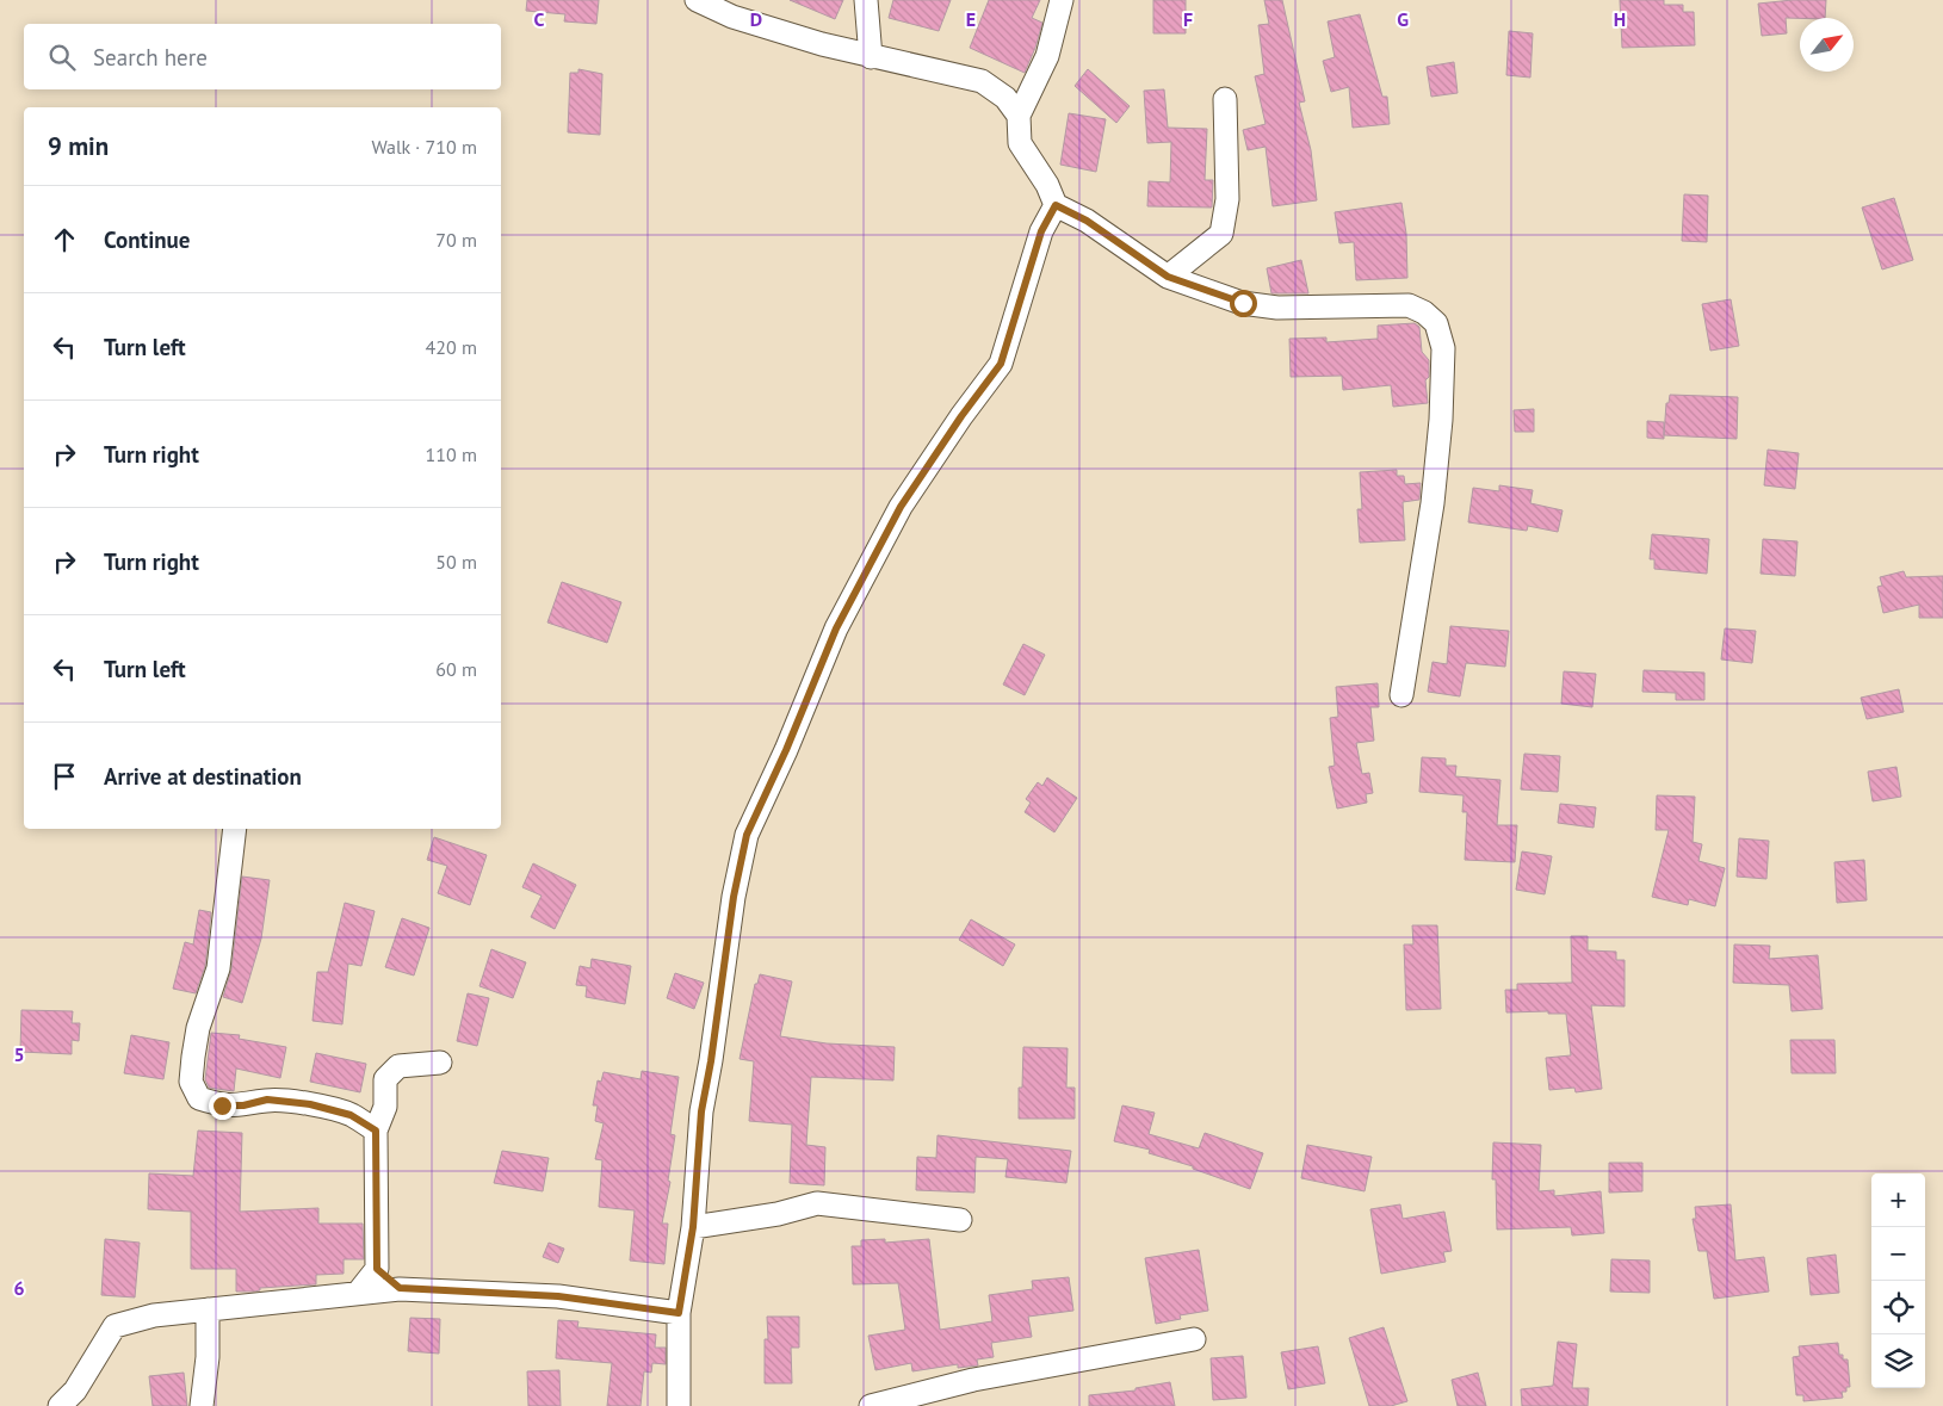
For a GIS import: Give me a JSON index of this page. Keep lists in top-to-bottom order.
{
  "north": "top right",
  "page": {
    "search": "Search here",
    "heading": ["9 min", "Walk · 710 m"],
    "list": [
      ["Continue", "70 m"],
      ["Turn left", "420 m"],
      ["Turn right", "110 m"],
      ["Turn right", "50 m"],
      ["Turn left", "60 m"],
      "Arrive at destination"
    ],
    "map_buttons": ["+", "−"]
  },
  "grid": {
    "columns": [
      "C",
      "D",
      "E",
      "F",
      "G",
      "H"
    ],
    "rows": ["5", "6"]
  }
}
